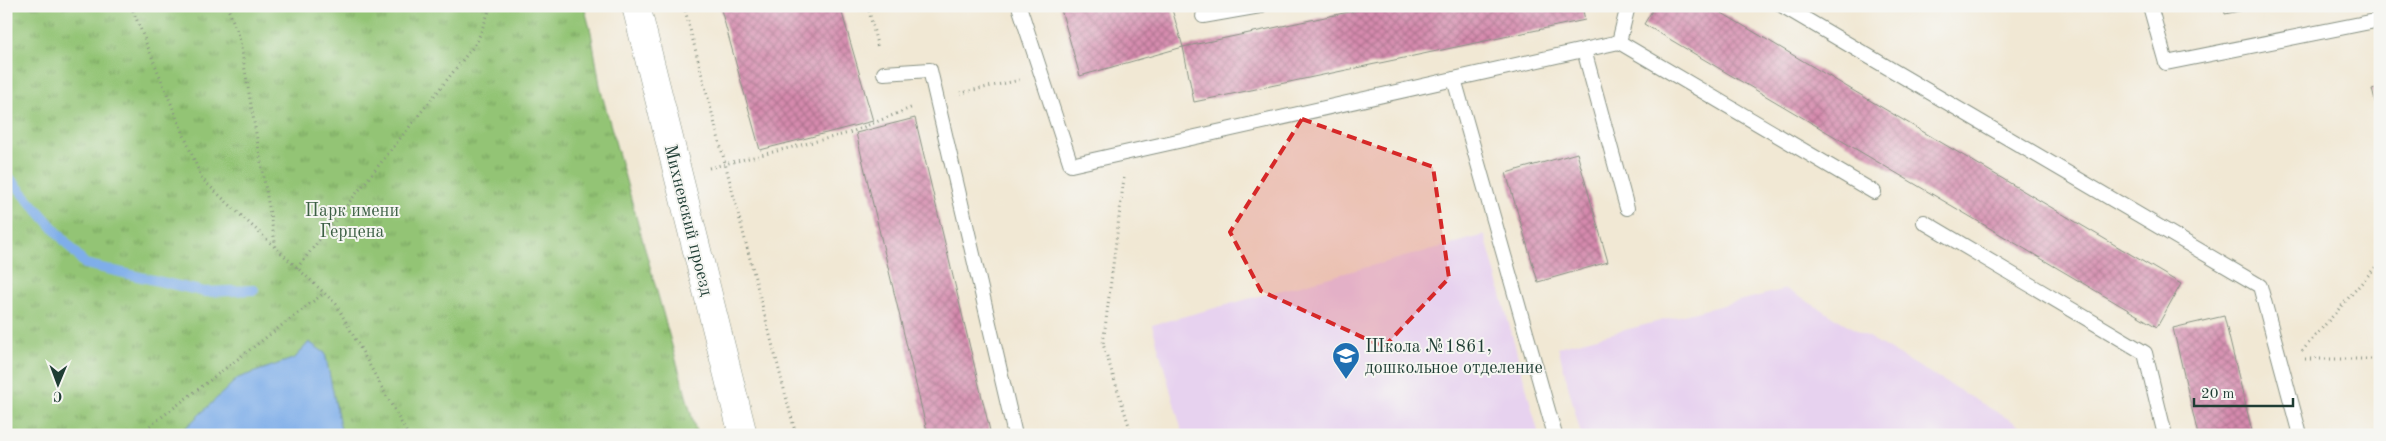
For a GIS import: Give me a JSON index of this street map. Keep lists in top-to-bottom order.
{
  "streets": {
    "street": ["Михневский проезд"]
  },
  "parks": ["Парк имени Герцена"],
  "places": {
    "school or university": ["Школа №1861, дошкольное отделение"]
  },
  "scale_bar": "20 m",
  "north": "bottom"
}
